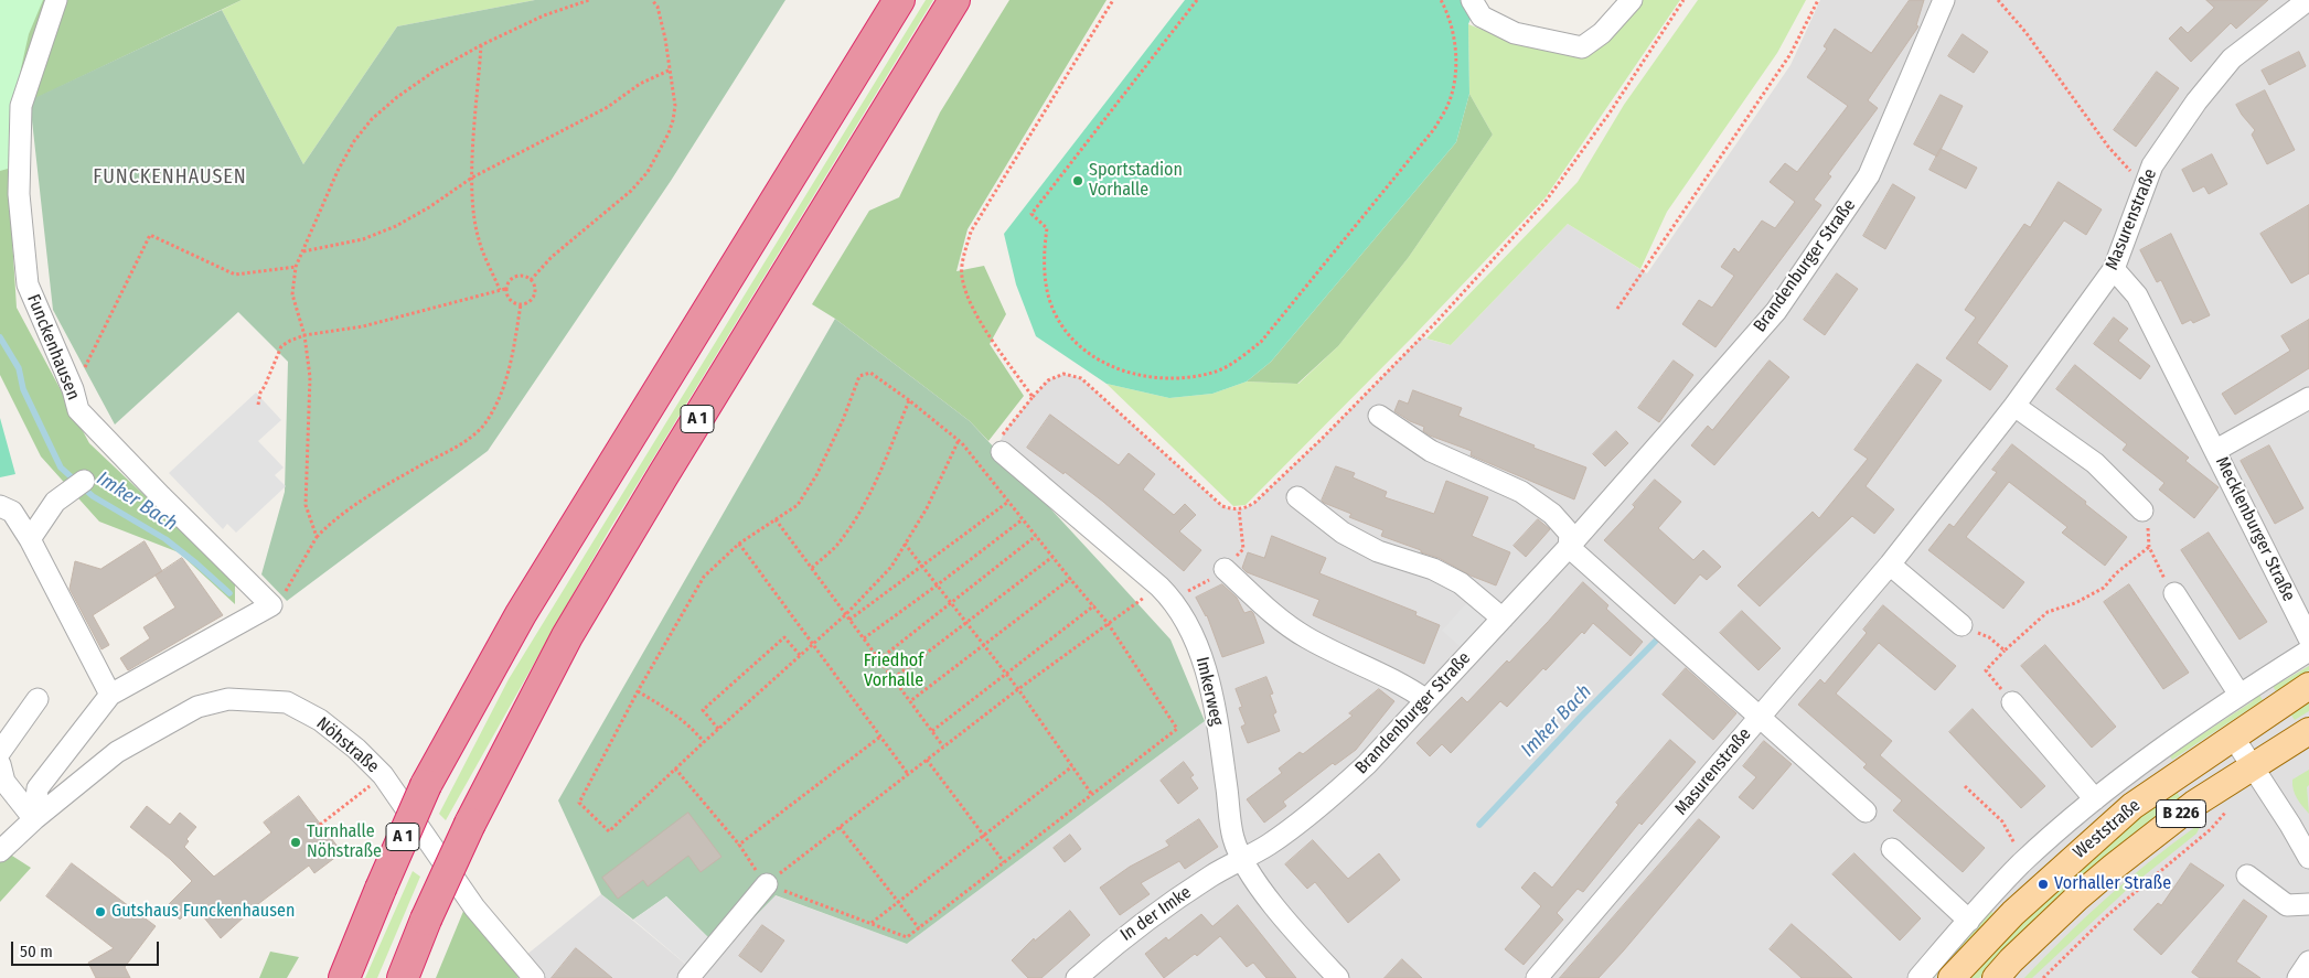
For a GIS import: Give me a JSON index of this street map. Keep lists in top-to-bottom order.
{
  "streets": {
    "highway": ["A 1"],
    "main road": ["B 226", "Weststraße"],
    "street": [
      "Masurenstraße",
      "Brandenburger Straße",
      "Funckenhausen",
      "Mecklenburger Straße",
      "Imkerweg",
      "Nöhstraße",
      "In der Imke"
    ]
  },
  "crossings": [
    ["Masurenstraße", "Mecklenburger Straße"],
    ["Brandenburger Straße", "Imkerweg"],
    ["Brandenburger Straße", "In der Imke"],
    ["Imkerweg", "In der Imke"]
  ],
  "districts": ["FUNCKENHAUSEN"],
  "water": ["Imker Bach"],
  "parks": ["Friedhof Vorhalle"],
  "places": [
    "Sportstadion Vorhalle",
    "Turnhalle Nöhstraße",
    "Vorhaller Straße",
    "Gutshaus Funckenhausen"
  ],
  "scale_bar": "50 m"
}
